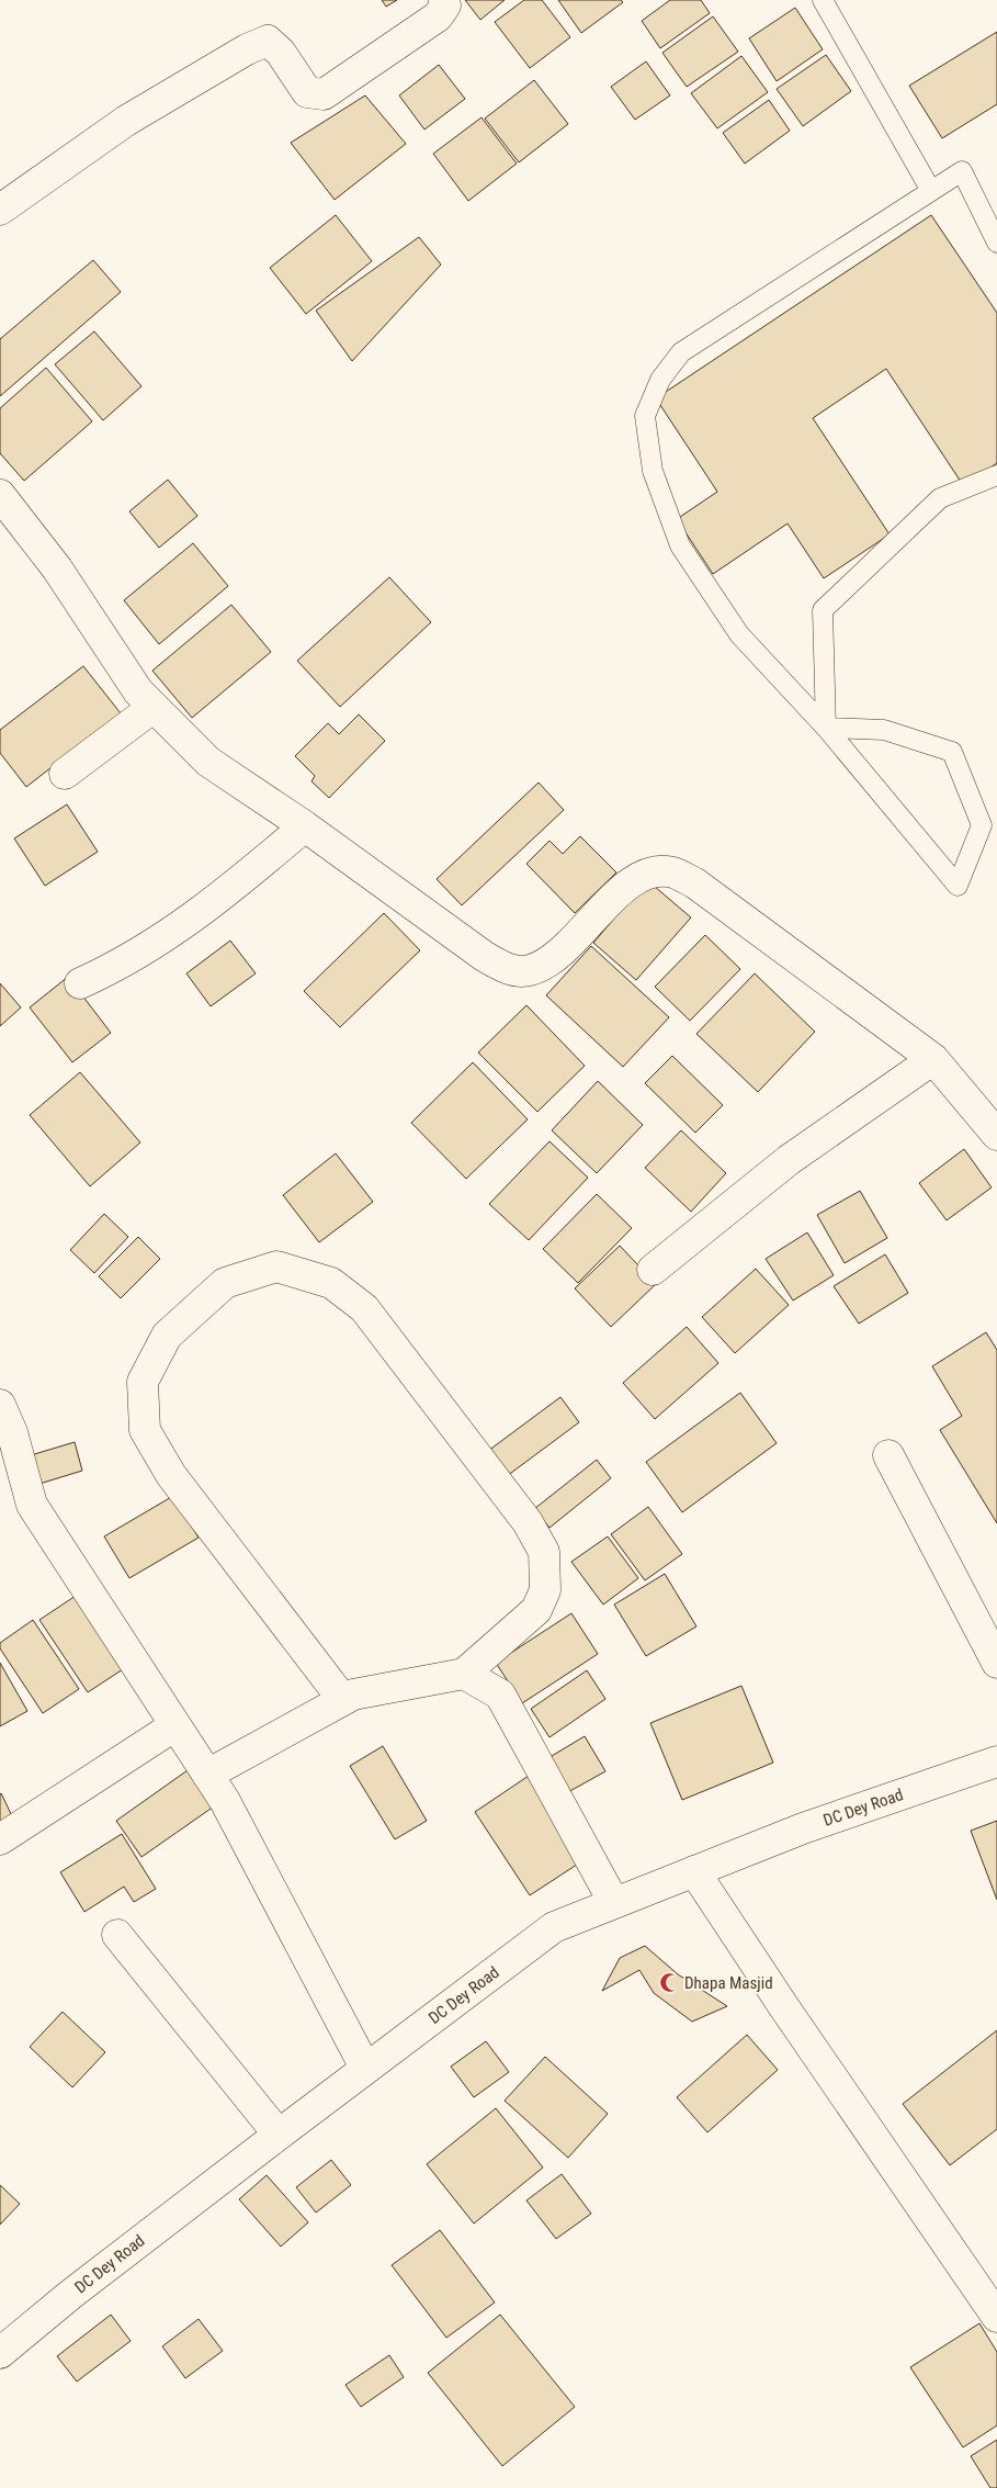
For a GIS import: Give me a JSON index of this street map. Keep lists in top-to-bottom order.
{
  "streets": {
    "street": ["DC Dey Road"]
  },
  "places": {
    "mosque": ["Dhapa Masjid"]
  }
}
